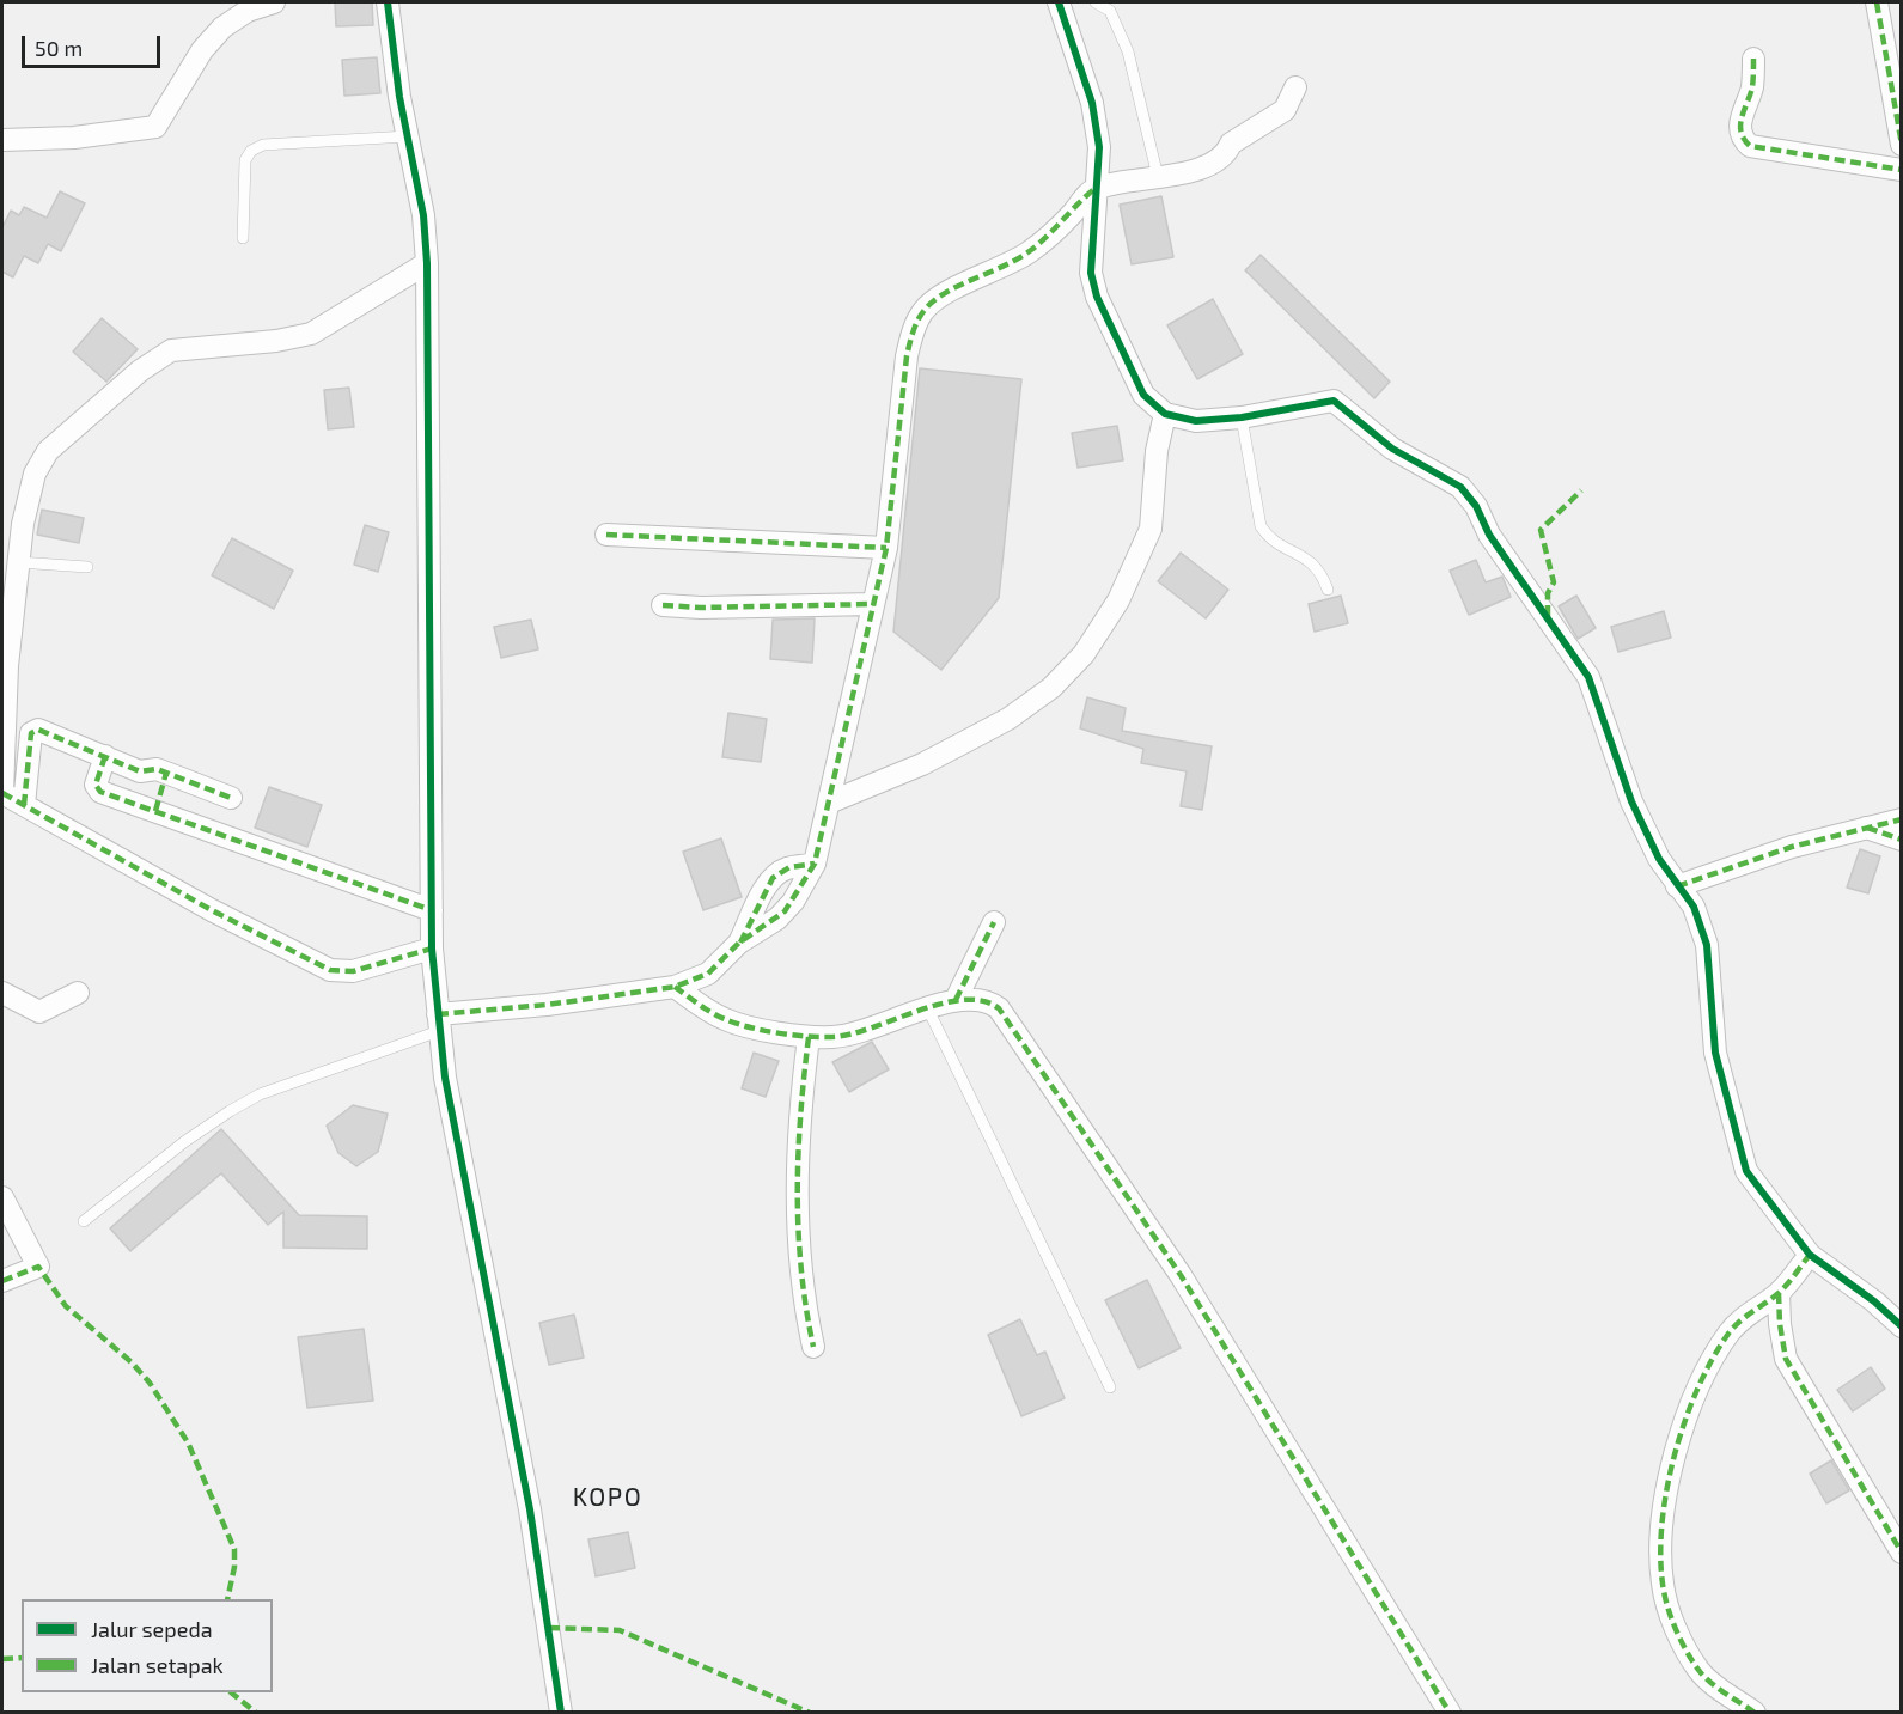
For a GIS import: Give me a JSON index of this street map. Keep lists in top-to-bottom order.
{
  "districts": ["KOPO"],
  "legend": ["Jalur sepeda", "Jalan setapak"],
  "scale_bar": "50 m"
}
